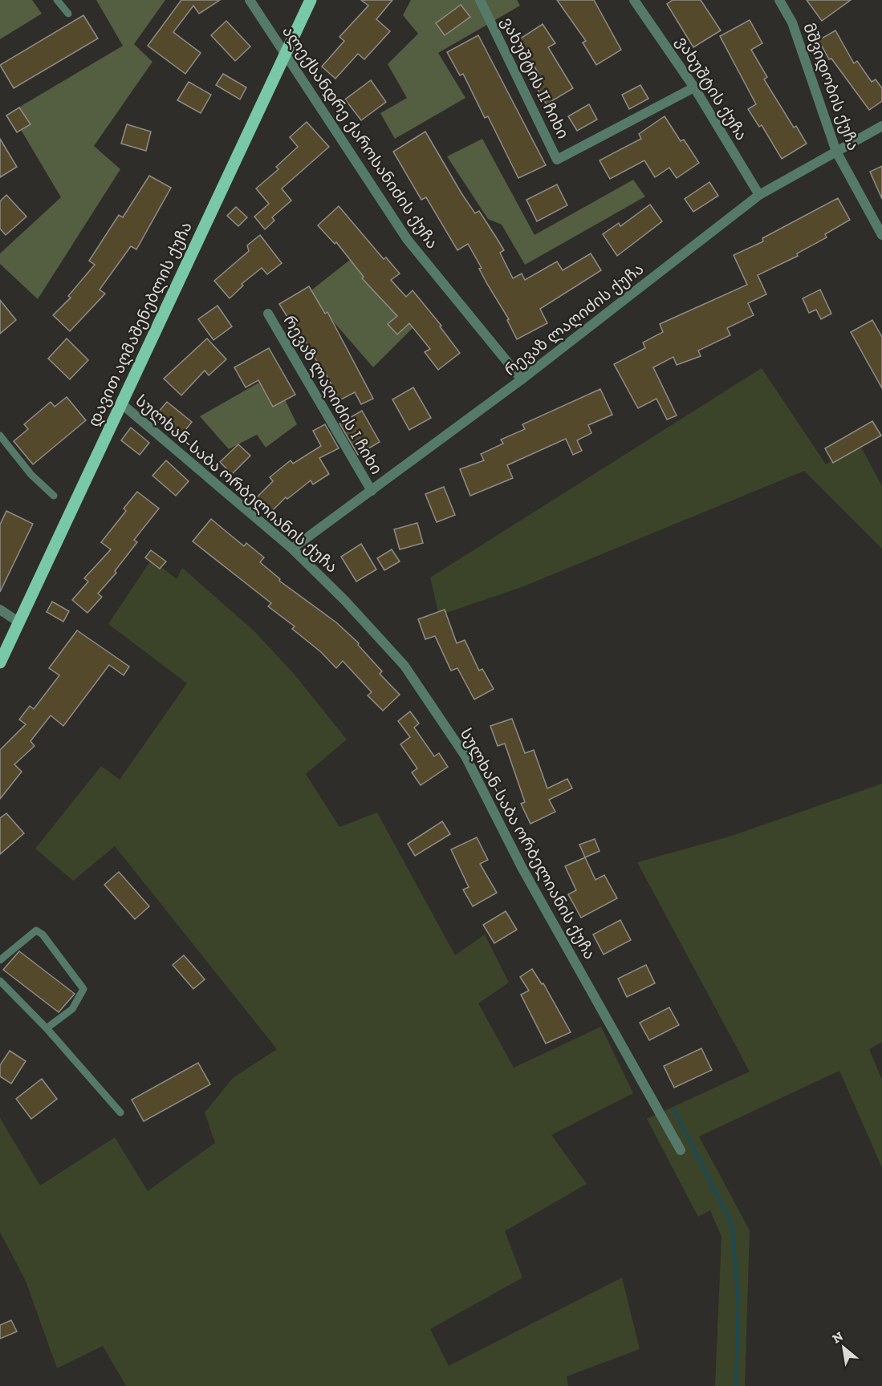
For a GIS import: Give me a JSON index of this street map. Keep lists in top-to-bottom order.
{
  "streets": {
    "main road": ["დავით აღმაშენებლის ქუჩა"],
    "street": [
      "ვახუშტის II ჩიხი",
      "მშვიდობის ქუჩა",
      "ვახუშტის ქუჩა",
      "ალექსანდრე ქაროსანიძის ქუჩა",
      "რევაზ ლაღიძის ქუჩა",
      "რევაზ ლაღიძის I ჩიხი",
      "სულხან-საბა ორბელიანის ქუჩა"
    ]
  },
  "crossings": [
    ["ვახუშტის II ჩიხი", "ვახუშტის ქუჩა"],
    ["მშვიდობის ქუჩა", "რევაზ ლაღიძის ქუჩა"],
    ["ვახუშტის ქუჩა", "რევაზ ლაღიძის ქუჩა"],
    ["ალექსანდრე ქაროსანიძის ქუჩა", "რევაზ ლაღიძის ქუჩა"],
    ["ალექსანდრე ქაროსანიძის ქუჩა", "დავით აღმაშენებლის ქუჩა"],
    ["რევაზ ლაღიძის ქუჩა", "რევაზ ლაღიძის I ჩიხი"],
    ["რევაზ ლაღიძის ქუჩა", "სულხან-საბა ორბელიანის ქუჩა"],
    ["დავით აღმაშენებლის ქუჩა", "სულხან-საბა ორბელიანის ქუჩა"]
  ],
  "north": "top left"
}
